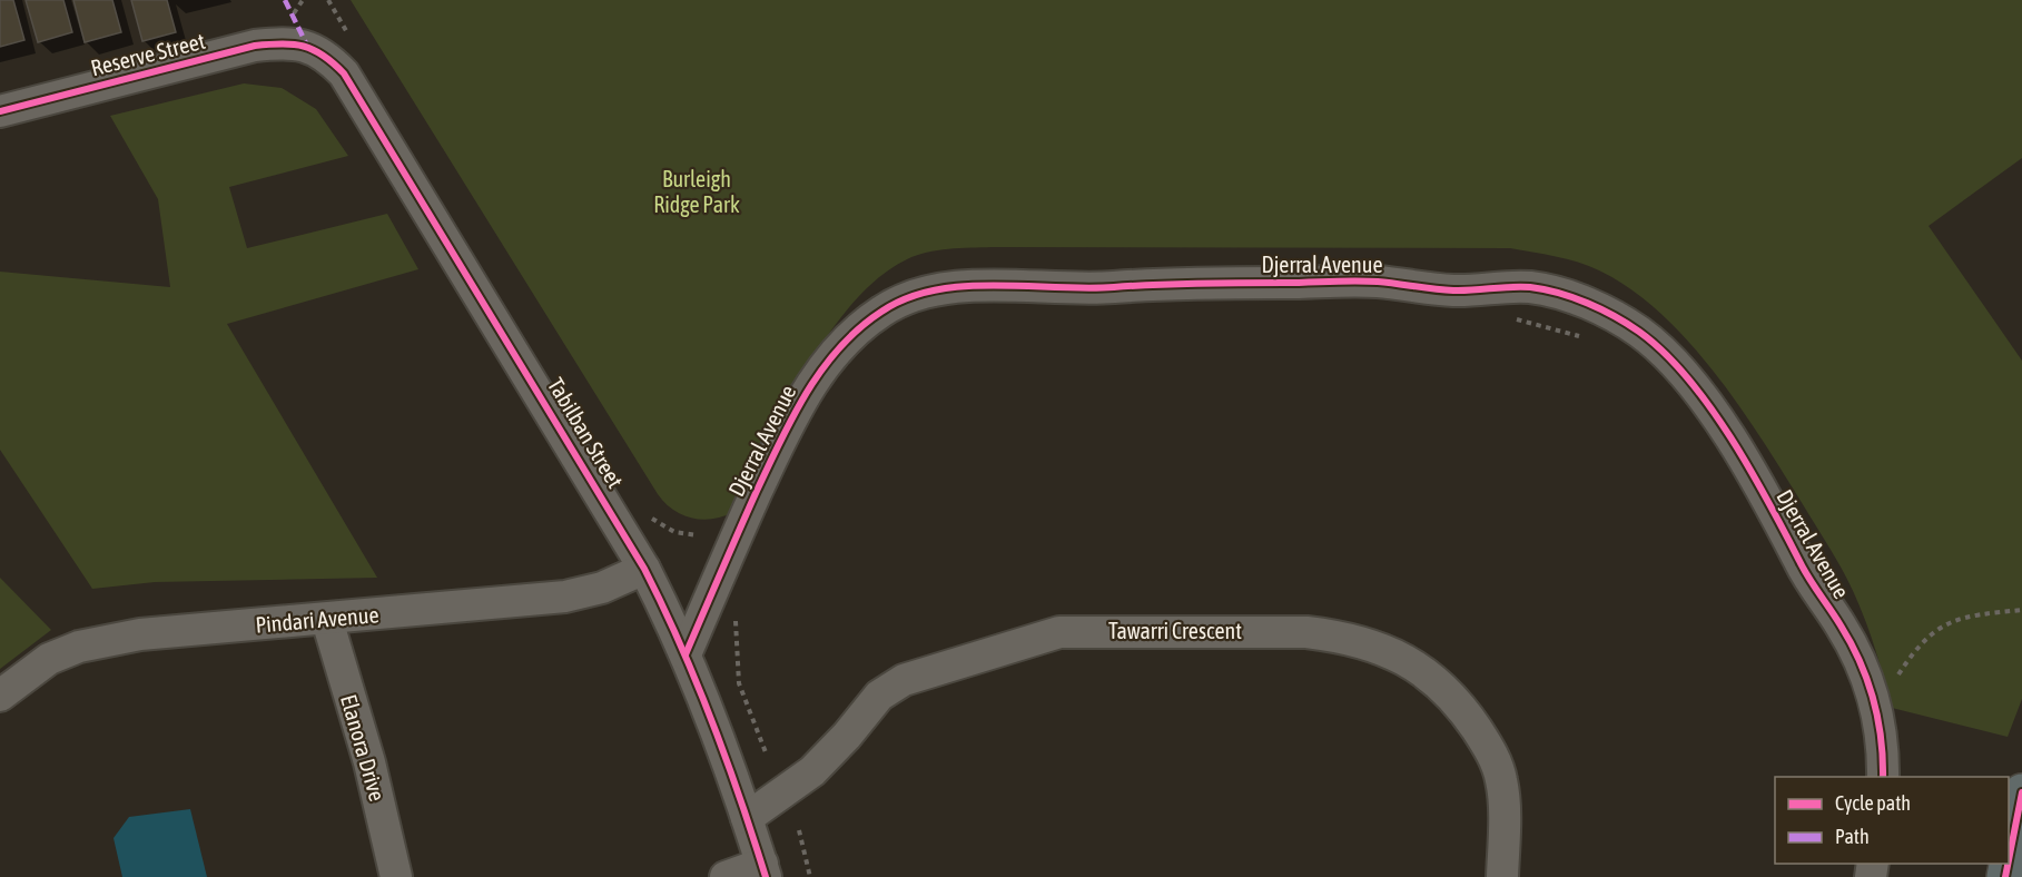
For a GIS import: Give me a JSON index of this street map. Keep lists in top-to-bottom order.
{
  "streets": {
    "street": [
      "Reserve Street",
      "Djerral Avenue",
      "Tabilban Street",
      "Pindari Avenue",
      "Tawarri Crescent",
      "Elanora Drive"
    ]
  },
  "crossings": [
    ["Reserve Street", "Tabilban Street"],
    ["Djerral Avenue", "Tabilban Street"],
    ["Tabilban Street", "Pindari Avenue"],
    ["Tabilban Street", "Tawarri Crescent"],
    ["Pindari Avenue", "Elanora Drive"]
  ],
  "parks": ["Burleigh Ridge Park"],
  "legend": ["Cycle path", "Path"]
}
